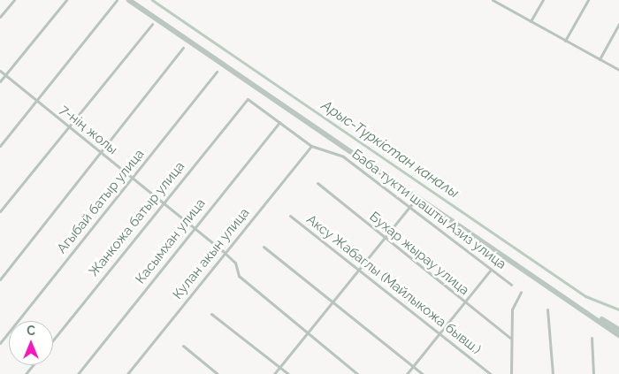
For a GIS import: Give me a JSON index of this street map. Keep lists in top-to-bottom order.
{
  "streets": {
    "street": [
      "7-нің жолы",
      "Агыбай батыр улица",
      "Баба тукти шашты Азиз улица",
      "Жанкожа батыр улица",
      "Касымхан улица",
      "Кулан акын улица",
      "Бухар жырау улица",
      "Аксу Жабаглы (Майлыкожа бывш.)"
    ]
  },
  "crossings": [
    ["7-нің жолы", "Агыбай батыр улица"],
    ["7-нің жолы", "Жанкожа батыр улица"],
    ["7-нің жолы", "Касымхан улица"],
    ["7-нің жолы", "Кулан акын улица"],
    ["Баба тукти шашты Азиз улица", "Жанкожа батыр улица"],
    ["Баба тукти шашты Азиз улица", "Касымхан улица"],
    ["Баба тукти шашты Азиз улица", "Кулан акын улица"]
  ],
  "water": ["Арыс-Түркістан каналы"],
  "north": "top"
}
